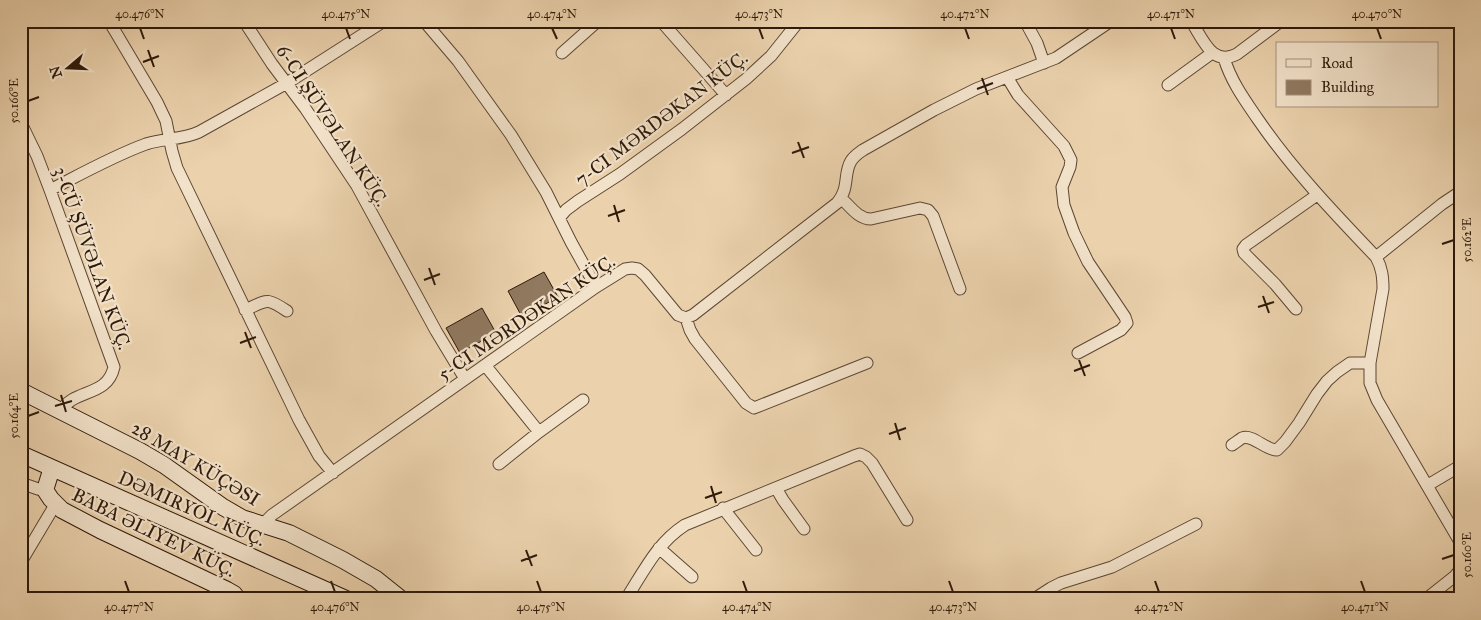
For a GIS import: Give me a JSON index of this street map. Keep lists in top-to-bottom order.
{
  "streets": {
    "main road": ["28 MAY KÜÇƏSI", "DƏMIRYOL KÜÇ.", "BABA ƏLIYEV KÜÇ."],
    "street": ["7-CI MƏRDƏKAN KÜÇ.", "3-CÜ ŞÜVƏLAN KÜÇ.", "5-CI MƏRDƏKAN KÜÇ."]
  },
  "crossings": [
    ["3-CÜ ŞÜVƏLAN KÜÇ.", "28 MAY KÜÇƏSI"],
    ["5-CI MƏRDƏKAN KÜÇ.", "28 MAY KÜÇƏSI"]
  ],
  "legend": ["Road", "Building"],
  "north": "left",
  "coordinates": [
    "40.476°N",
    "40.475°N",
    "40.474°N",
    "40.473°N",
    "40.472°N",
    "40.471°N",
    "40.470°N",
    "50.166°E",
    "50.162°E",
    "50.164°E",
    "50.160°E",
    "40.477°N"
  ]
}
